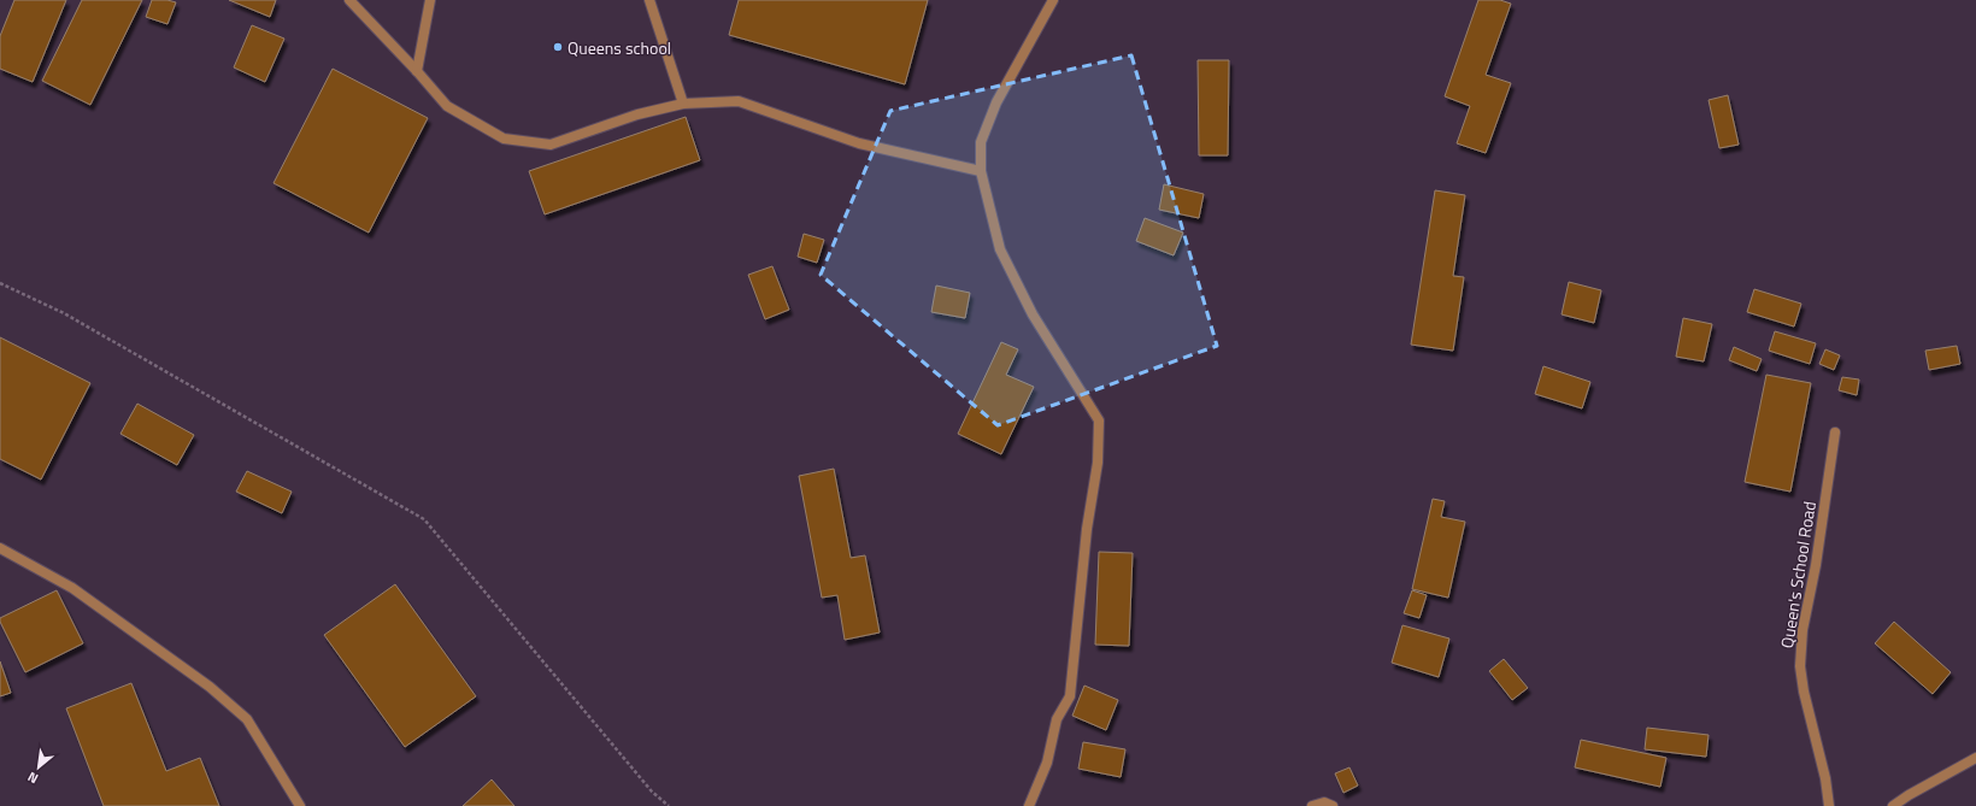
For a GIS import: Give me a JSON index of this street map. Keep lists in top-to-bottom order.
{
  "streets": {
    "street": ["Queen's School Road"]
  },
  "places": ["Queens school"],
  "north": "bottom left"
}
